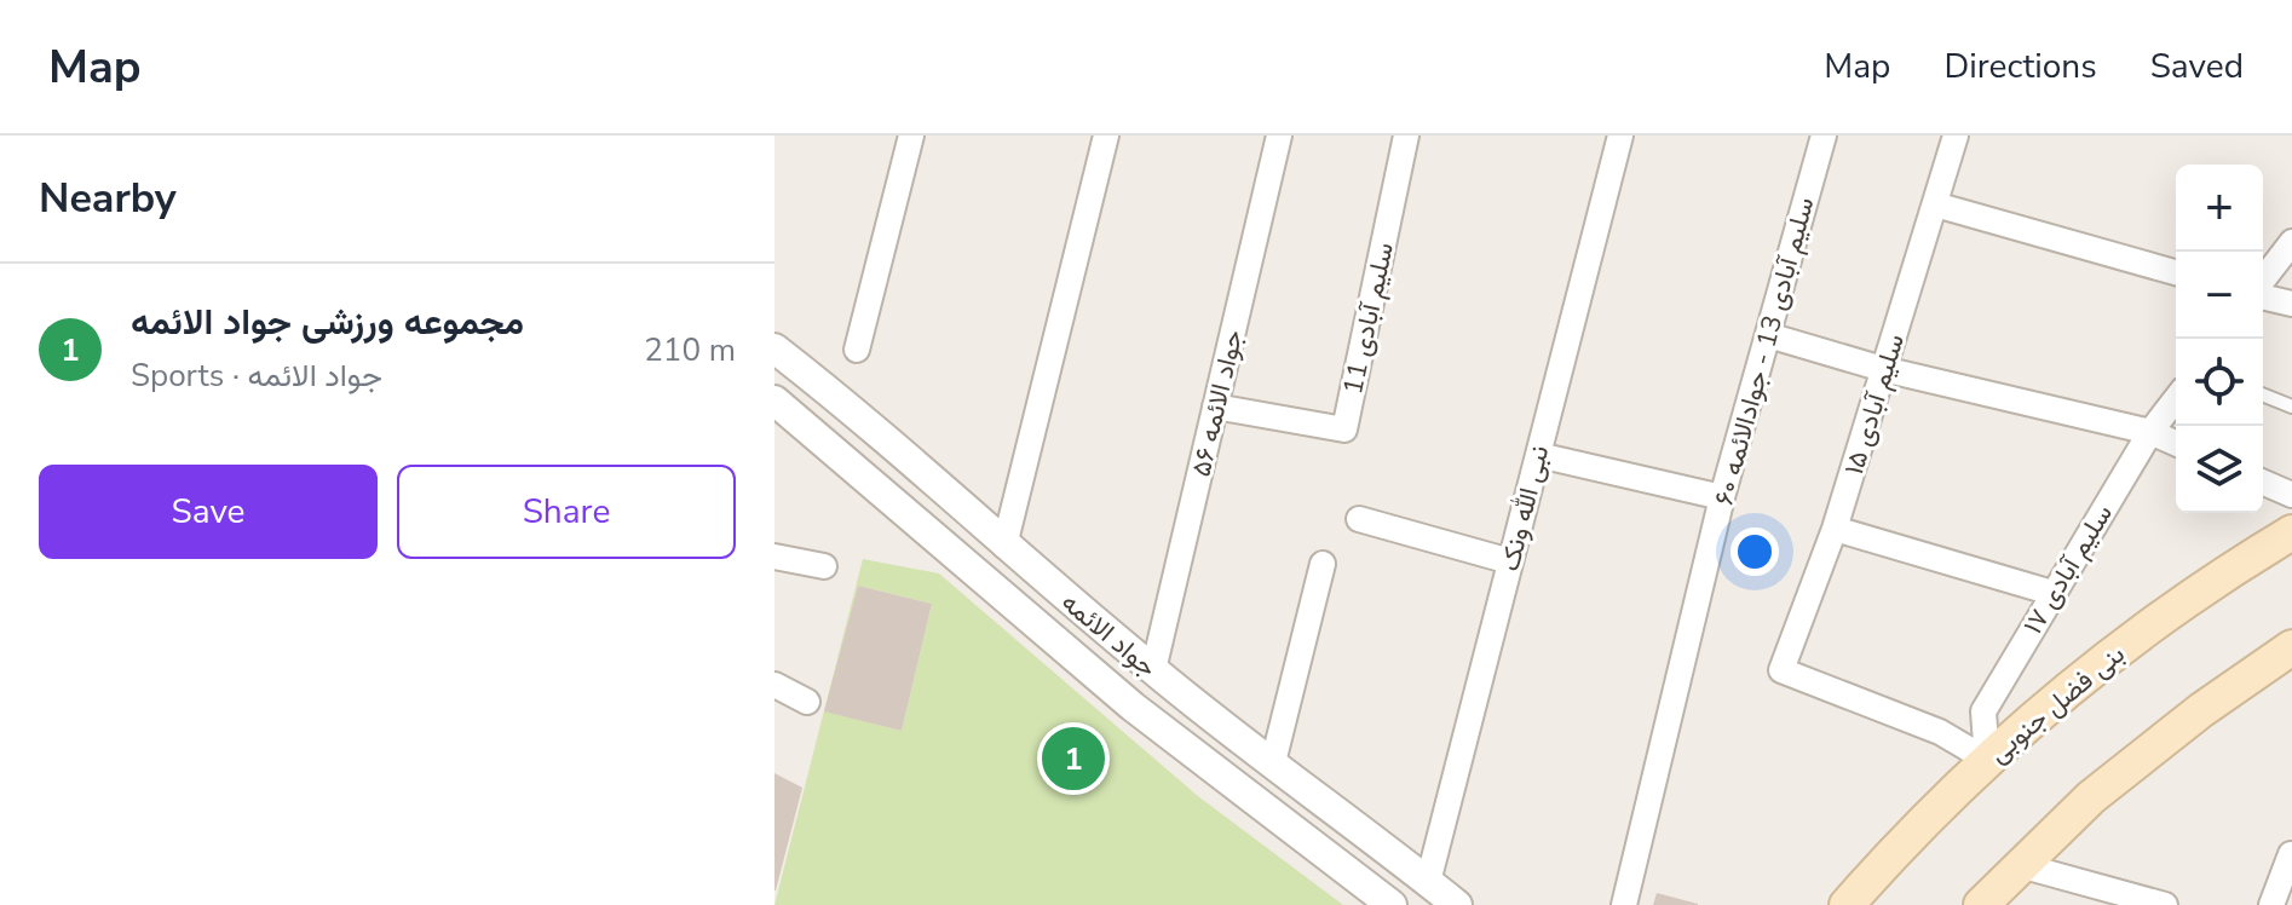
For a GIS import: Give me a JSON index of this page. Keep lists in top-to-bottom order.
{
  "streets": {
    "main road": ["بنی فضل جنوبی"],
    "street": [
      "سلیم آبادی 11",
      "سلیم آبادی 13 - جوادالائمه ۶۰",
      "جواد الائمه ۵۶",
      "سلیم آبادی ۱۵",
      "نبی الله ونک",
      "سلیم آبادی ۱۷",
      "جواد الائمه"
    ]
  },
  "crossings": [
    ["سلیم آبادی 11", "جواد الائمه ۵۶"],
    ["جواد الائمه ۵۶", "جواد الائمه"],
    ["سلیم آبادی ۱۵", "سلیم آبادی ۱۷"],
    ["سلیم آبادی ۱۵", "بنی فضل جنوبی"],
    ["نبی الله ونک", "جواد الائمه"],
    ["سلیم آبادی ۱۷", "بنی فضل جنوبی"]
  ],
  "page": {
    "header": "Map",
    "nav": ["Map", "Directions", "Saved"],
    "heading": "Nearby",
    "map_buttons": ["+", "−"],
    "list": [
      {
        "mark": "1",
        "name": "مجموعه ورزشی جواد الائمه",
        "note": "Sports · جواد الائمه",
        "value": "210 m"
      }
    ],
    "buttons": ["Save", "Share"],
    "pins": "1"
  }
}
